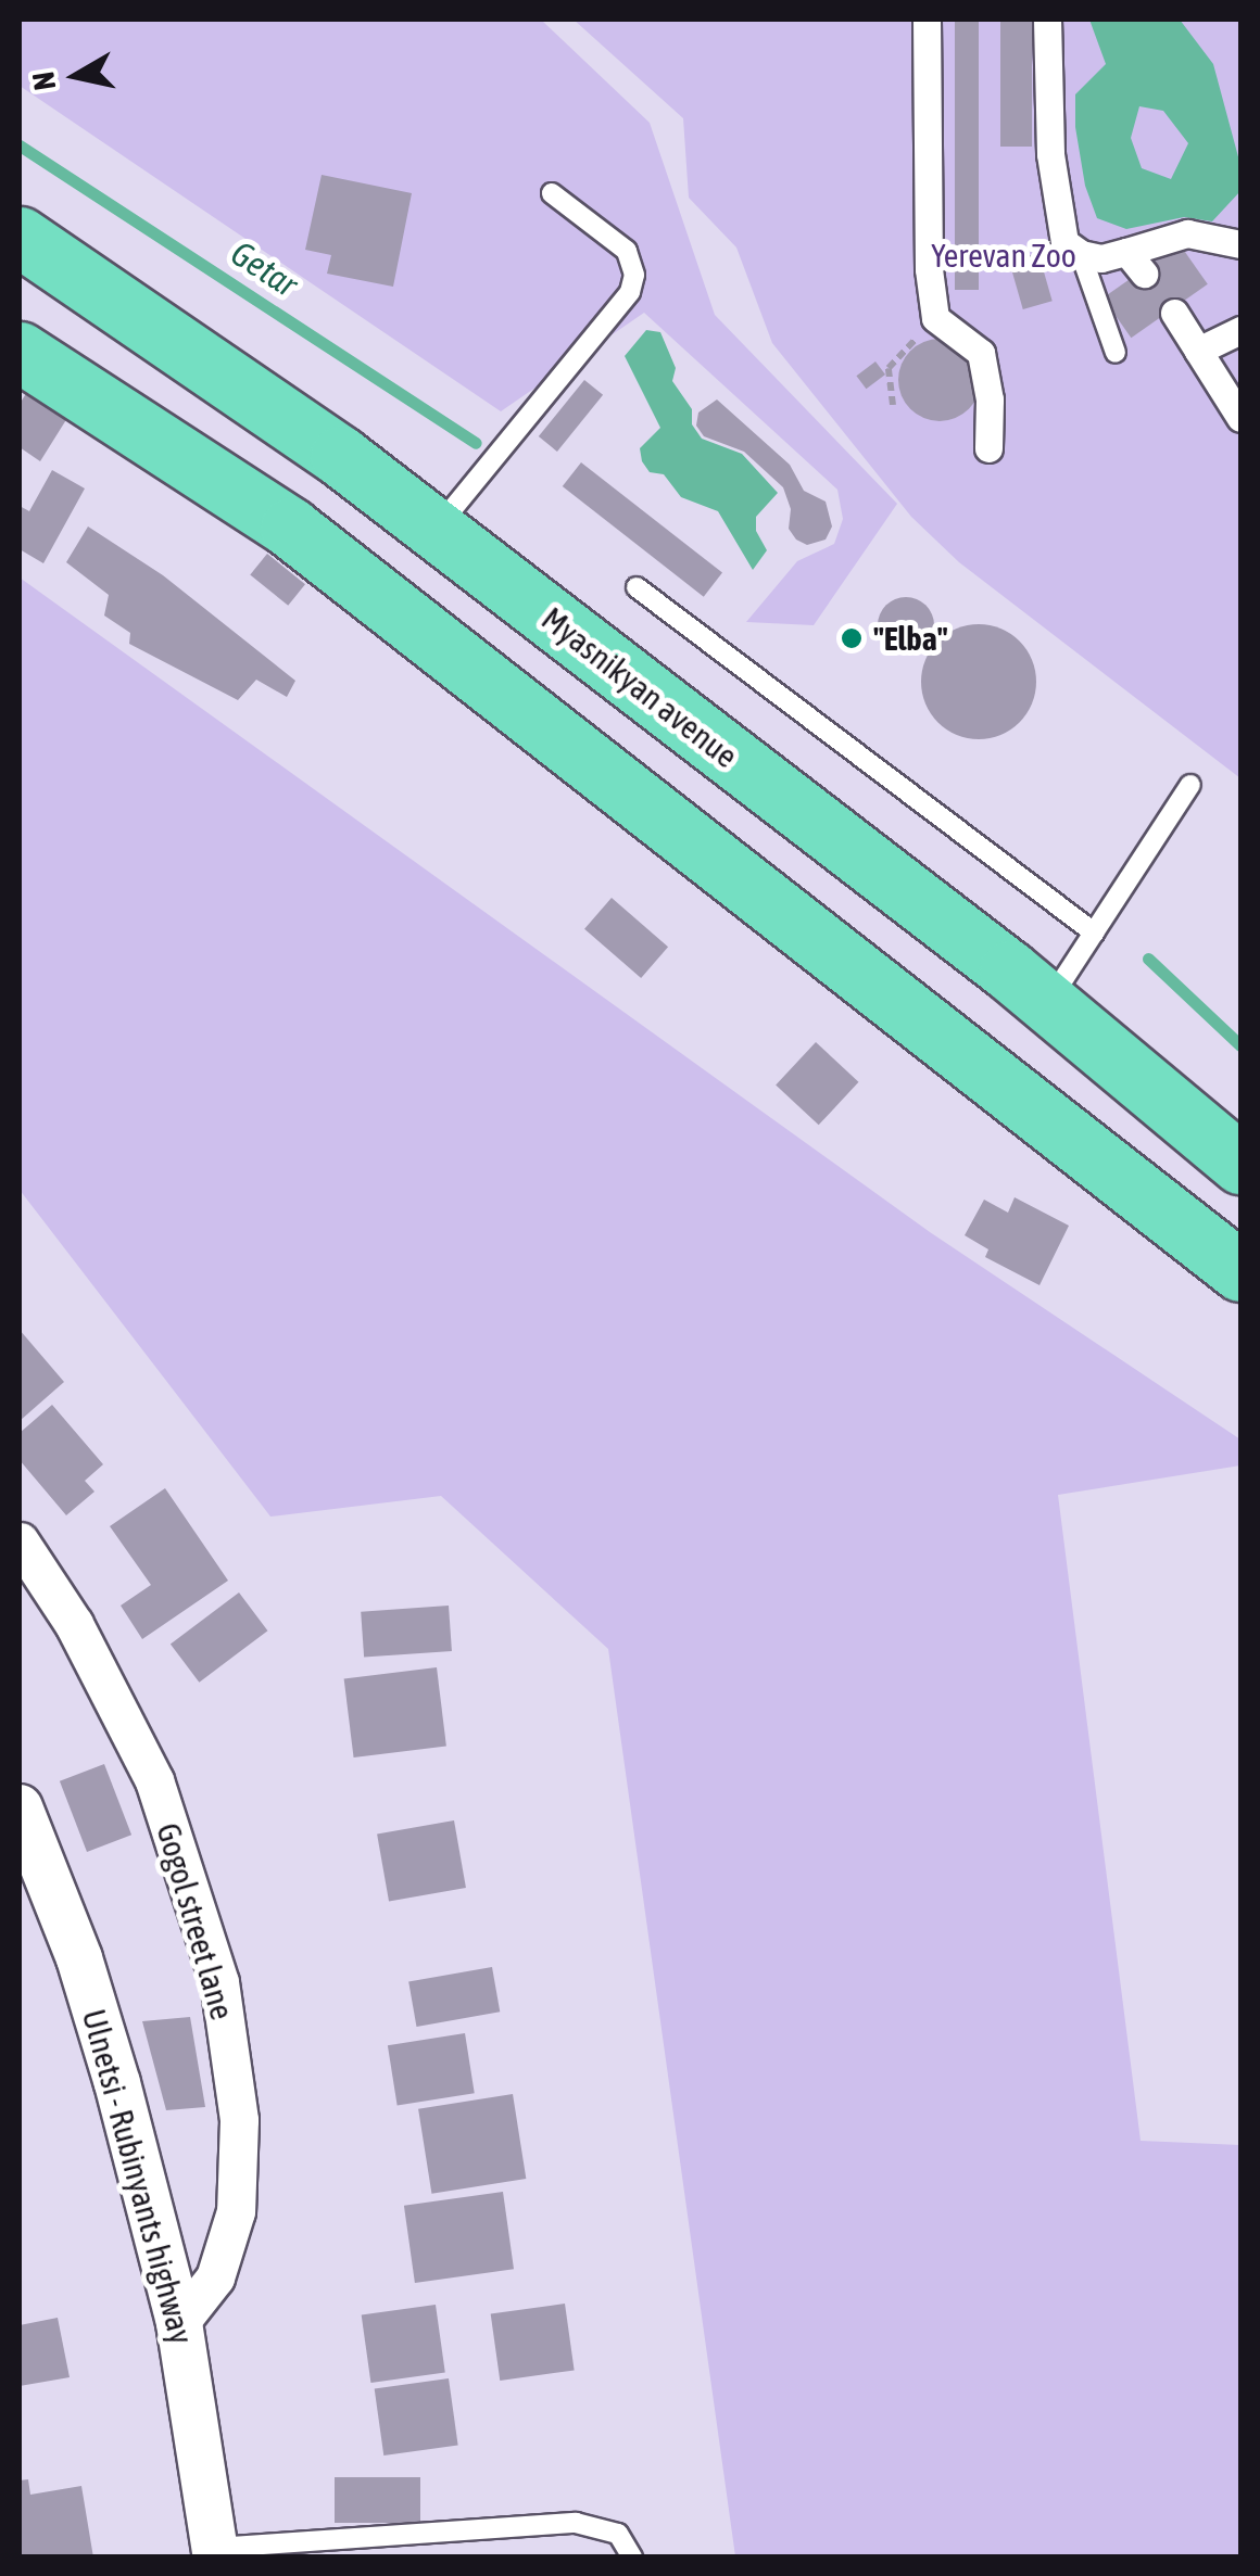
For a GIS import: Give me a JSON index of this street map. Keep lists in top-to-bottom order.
{
  "streets": {
    "highway": ["Myasnikyan avenue"],
    "street": ["Gogol street lane", "Ulnetsi - Rubinyants highway"]
  },
  "crossings": [
    ["Gogol street lane", "Ulnetsi - Rubinyants highway"]
  ],
  "water": ["Getar"],
  "parks": ["Yerevan Zoo"],
  "places": ["\"Elba\""],
  "north": "left"
}
